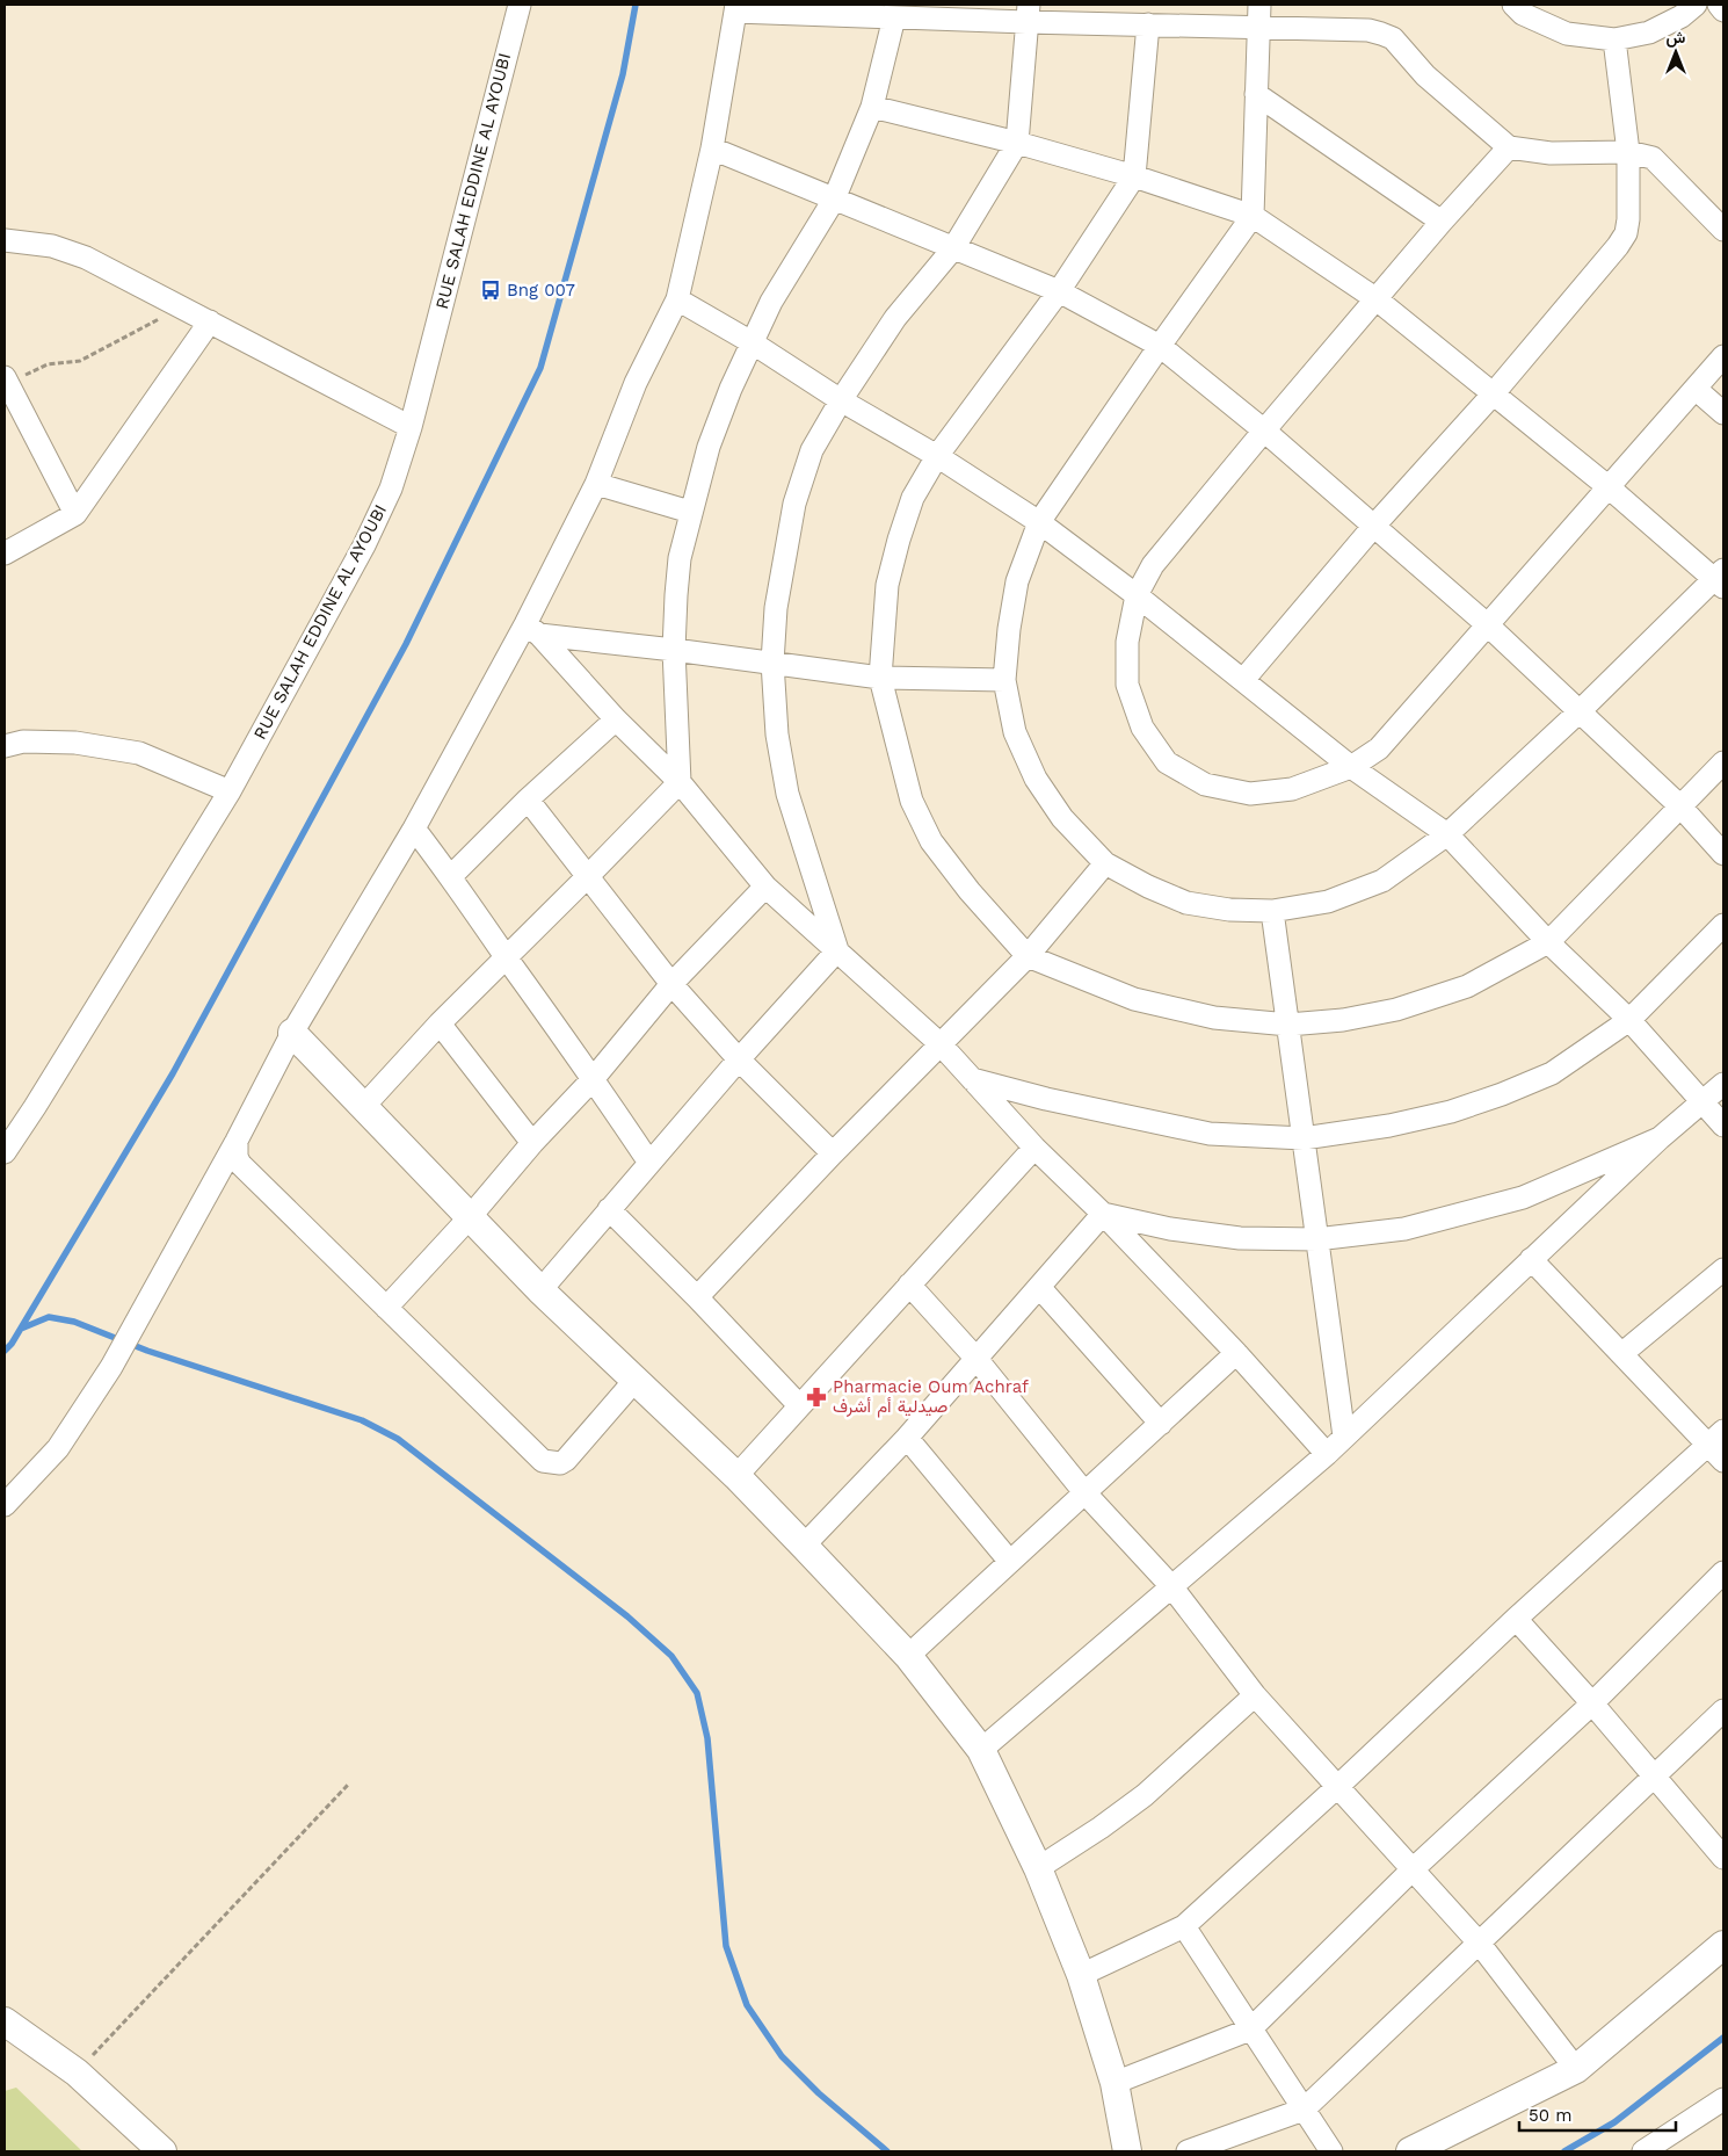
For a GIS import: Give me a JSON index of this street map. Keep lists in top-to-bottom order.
{
  "streets": {
    "street": ["RUE SALAH EDDINE AL AYOUBI"]
  },
  "places": {
    "bus stop": ["Bng 007"],
    "pharmacy": ["Pharmacie Oum Achraf صيدلية أم أشرف"]
  },
  "scale_bar": "50 m",
  "north": "top"
}
